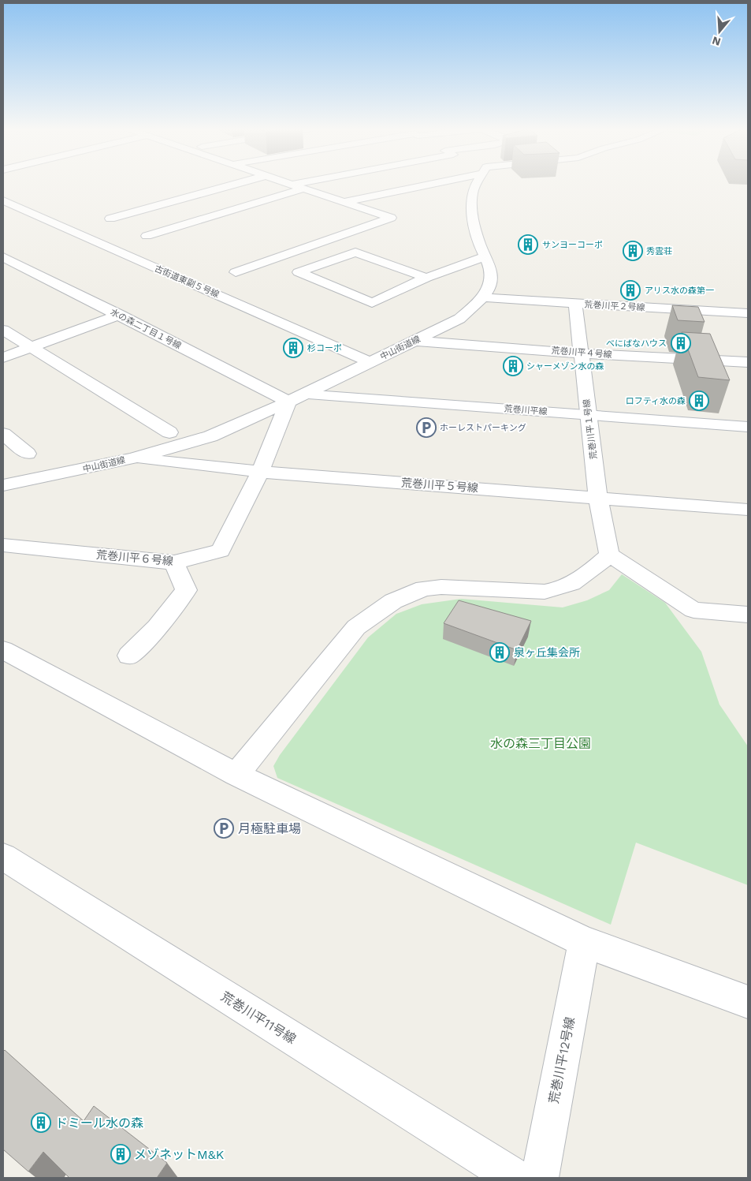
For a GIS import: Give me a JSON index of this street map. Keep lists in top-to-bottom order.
{
  "streets": {
    "street": [
      "古街道東副５号線",
      "荒巻川平２号線",
      "水の森二丁目１号線",
      "中山街道線",
      "荒巻川平４号線",
      "荒巻川平線",
      "荒巻川平１号線",
      "荒巻川平５号線",
      "荒巻川平６号線",
      "荒巻川平11号線",
      "荒巻川平12号線"
    ]
  },
  "crossings": [
    ["古街道東副５号線", "中山街道線"],
    ["荒巻川平２号線", "中山街道線"],
    ["荒巻川平２号線", "荒巻川平１号線"],
    ["水の森二丁目１号線", "中山街道線"],
    ["水の森二丁目１号線", "荒巻川平線"],
    ["水の森二丁目１号線", "荒巻川平６号線"],
    ["中山街道線", "荒巻川平４号線"],
    ["中山街道線", "荒巻川平線"],
    ["中山街道線", "荒巻川平５号線"],
    ["中山街道線", "荒巻川平６号線"],
    ["荒巻川平４号線", "荒巻川平１号線"],
    ["荒巻川平線", "荒巻川平１号線"],
    ["荒巻川平線", "荒巻川平６号線"],
    ["荒巻川平１号線", "荒巻川平５号線"],
    ["荒巻川平５号線", "荒巻川平６号線"]
  ],
  "parks": ["水の森三丁目公園"],
  "places": {
    "building": [
      "サンヨーコーポ",
      "秀雲荘",
      "アリス水の森第一",
      "べにばなハウス",
      "杉コーポ",
      "シャーメゾン水の森",
      "ロフティ水の森",
      "泉ヶ丘集会所",
      "ドミール水の森",
      "メゾネットM&K"
    ],
    "parking": ["ホーレストパーキング", "月極駐車場"]
  },
  "north": "bottom"
}
